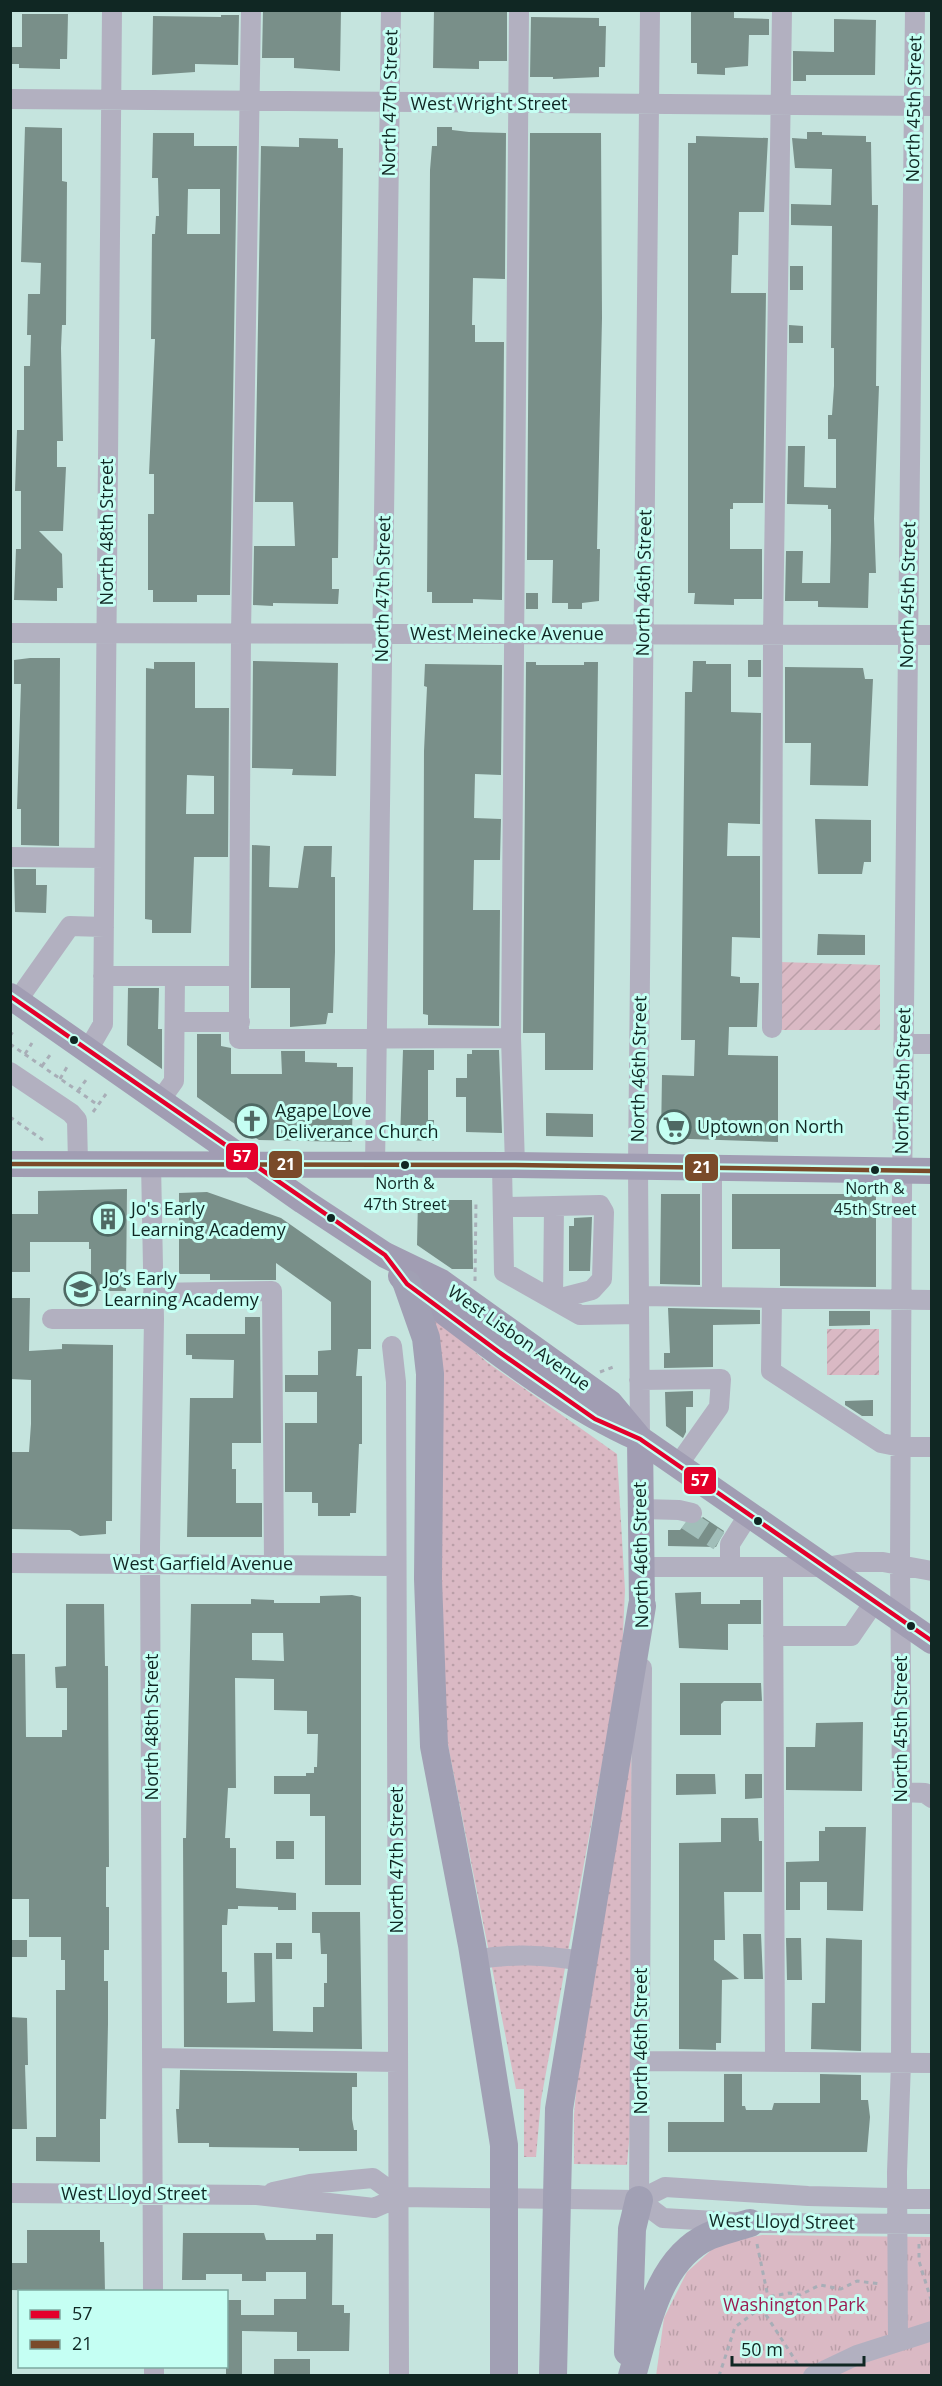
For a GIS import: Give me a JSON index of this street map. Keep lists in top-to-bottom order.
{
  "streets": {
    "main road": ["North 46th Street", "West Lisbon Avenue"],
    "street": [
      "North 47th Street",
      "West Wright Street",
      "North 45th Street",
      "North 48th Street",
      "West Meinecke Avenue",
      "West Garfield Avenue",
      "West Lloyd Street"
    ]
  },
  "crossings": [
    ["North 47th Street", "West Wright Street"],
    ["North 47th Street", "West Meinecke Avenue"],
    ["North 47th Street", "West Garfield Avenue"],
    ["North 47th Street", "West Lloyd Street"],
    ["West Wright Street", "North 45th Street"],
    ["West Wright Street", "North 48th Street"],
    ["West Wright Street", "North 46th Street"],
    ["North 45th Street", "West Meinecke Avenue"],
    ["North 45th Street", "West Lisbon Avenue"],
    ["North 45th Street", "West Lloyd Street"],
    ["North 48th Street", "West Meinecke Avenue"],
    ["North 48th Street", "West Lisbon Avenue"],
    ["North 48th Street", "West Garfield Avenue"],
    ["North 48th Street", "West Lloyd Street"],
    ["North 46th Street", "West Meinecke Avenue"],
    ["North 46th Street", "West Lisbon Avenue"],
    ["North 46th Street", "West Lloyd Street"]
  ],
  "parks": ["Washington Park"],
  "places": {
    "church": ["Agape Love Deliverance Church"],
    "supermarket": ["Uptown on North"],
    "other": ["North & 47th Street", "North & 45th Street"],
    "building": ["Jo's Early Learning Academy"],
    "school or university": ["Jo’s Early Learning Academy"]
  },
  "lines": ["transit line 57", "transit line 21"],
  "legend": ["57", "21"],
  "scale_bar": "50 m"
}
